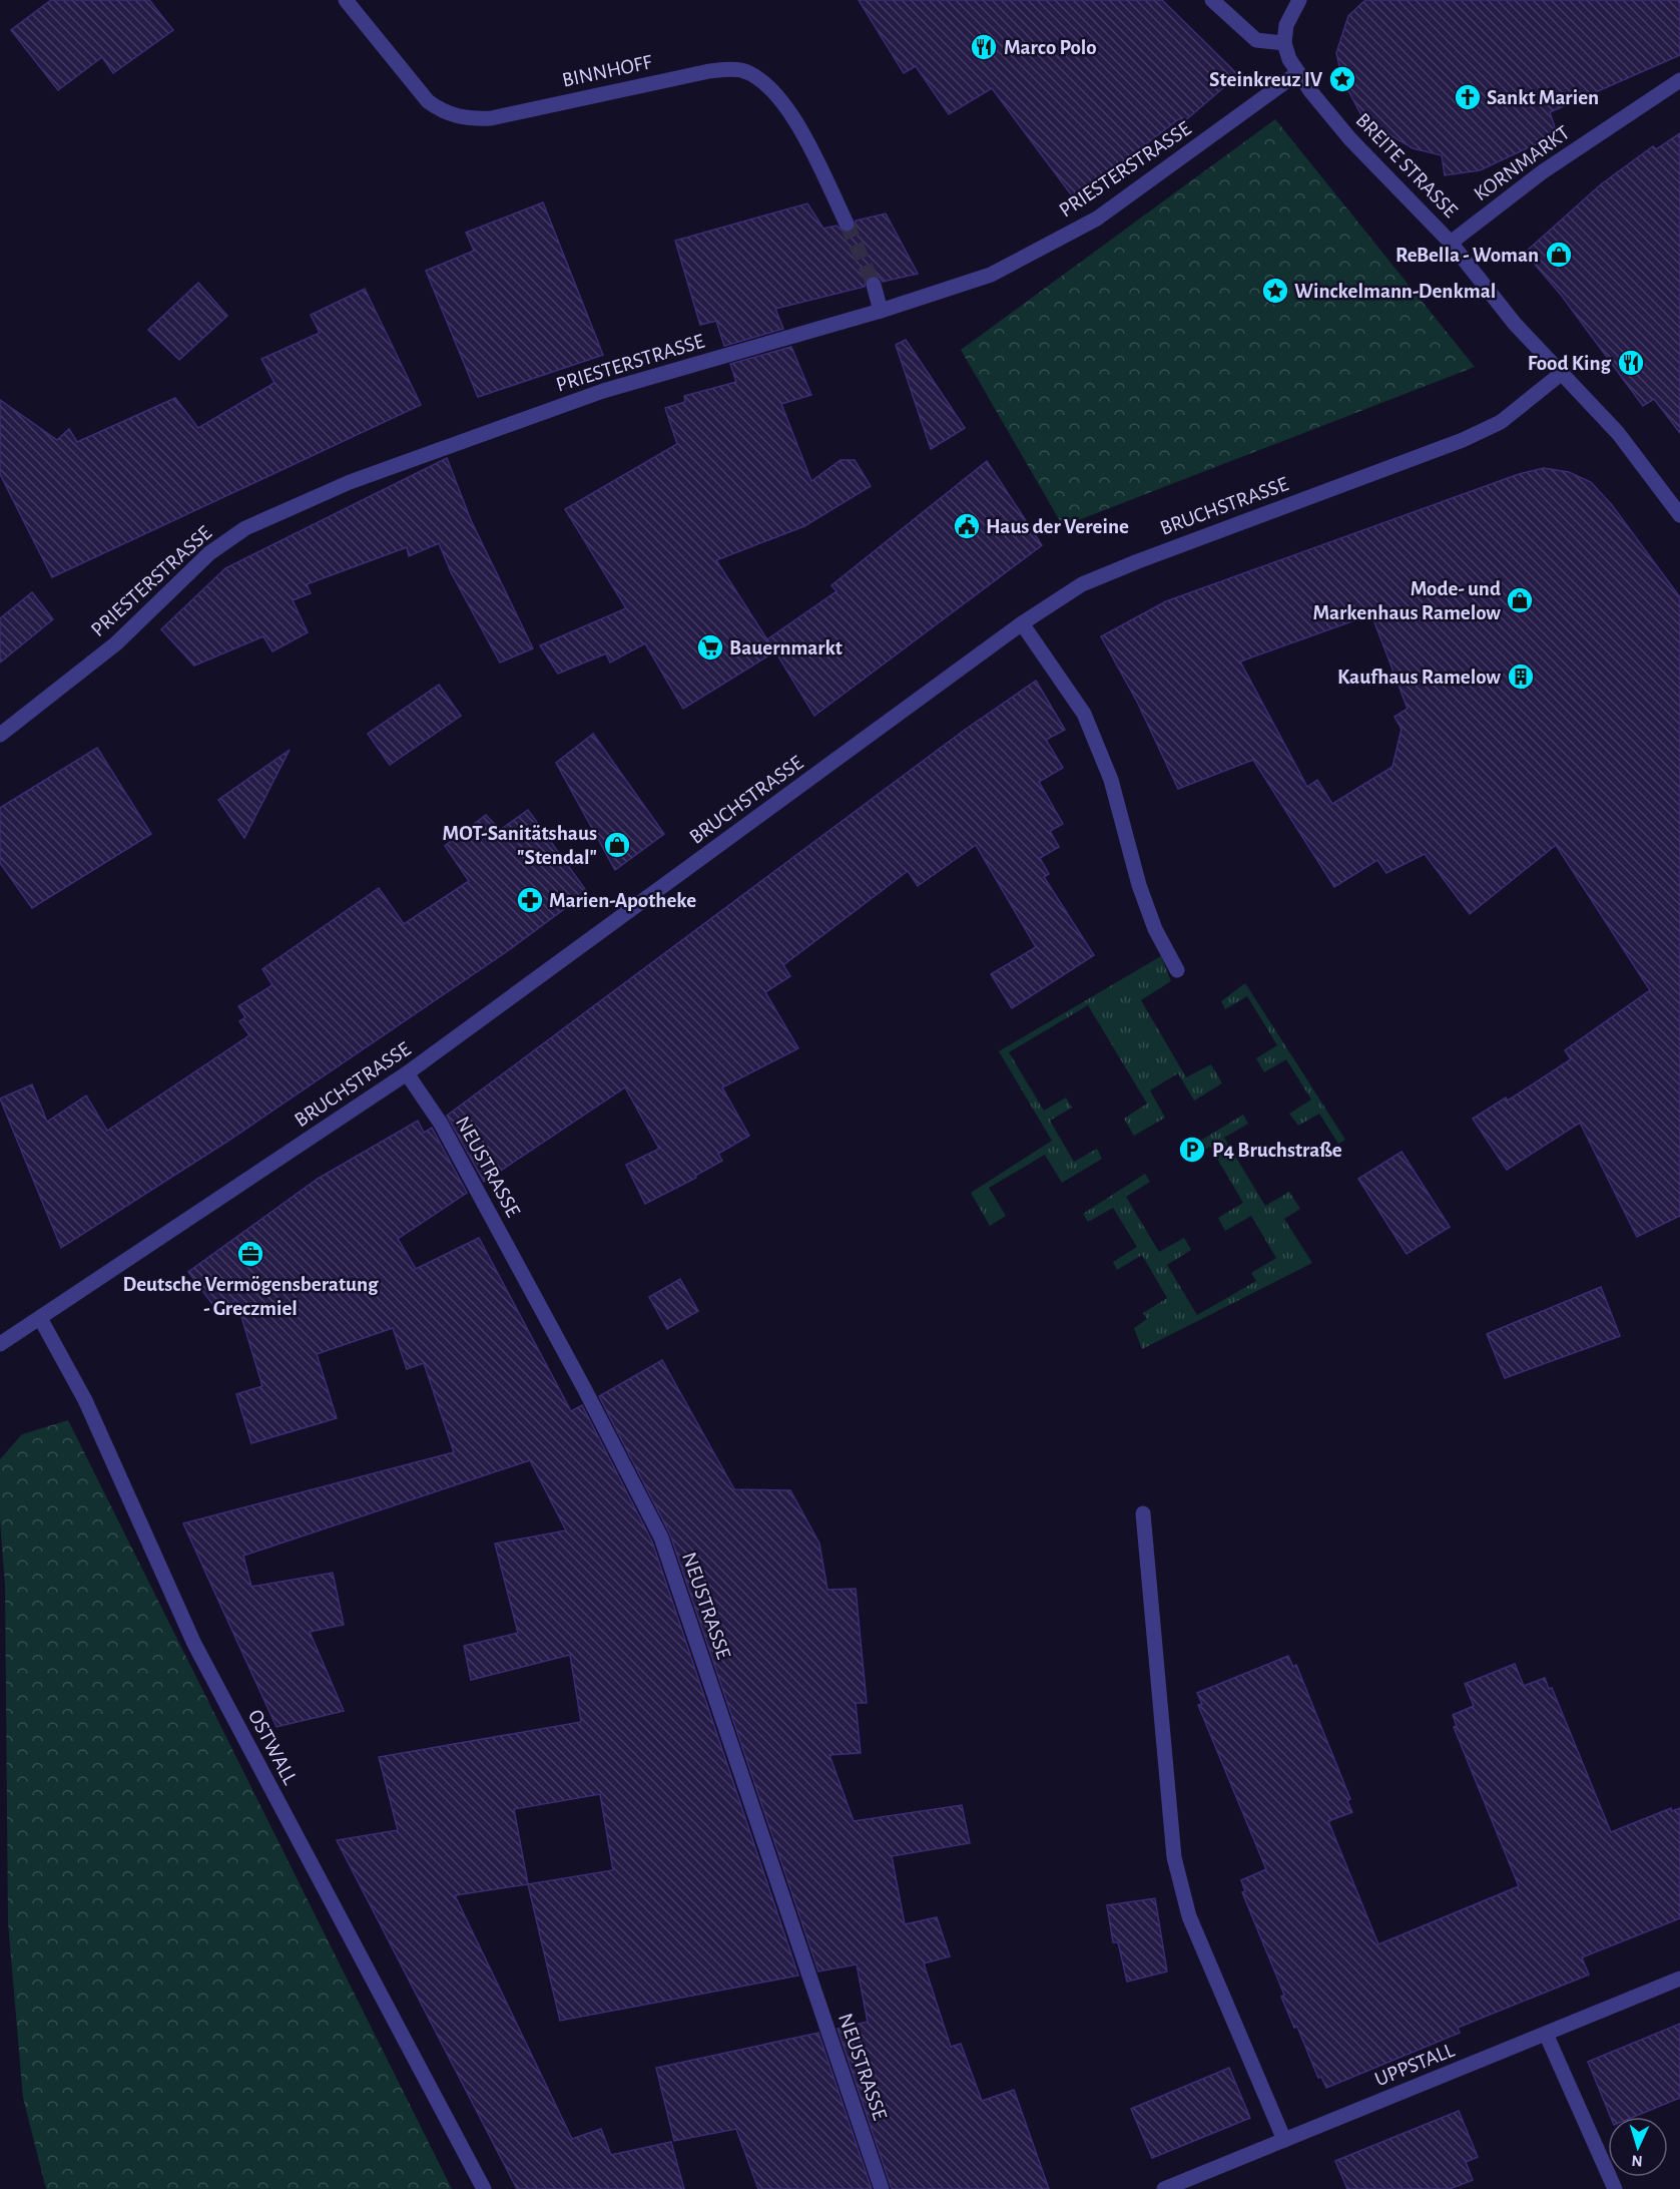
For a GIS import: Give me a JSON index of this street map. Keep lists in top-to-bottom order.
{
  "streets": {
    "street": [
      "BINNHOFF",
      "KORNMARKT",
      "BREITE STRASSE",
      "PRIESTERSTRASSE",
      "BRUCHSTRASSE",
      "NEUSTRASSE",
      "OSTWALL",
      "UPPSTALL"
    ]
  },
  "crossings": [
    ["KORNMARKT", "BREITE STRASSE"],
    ["BREITE STRASSE", "PRIESTERSTRASSE"],
    ["BREITE STRASSE", "BRUCHSTRASSE"],
    ["BRUCHSTRASSE", "NEUSTRASSE"],
    ["BRUCHSTRASSE", "OSTWALL"]
  ],
  "places": {
    "restaurant": ["Marco Polo", "Food King"],
    "place": ["Steinkreuz IV", "Winckelmann-Denkmal"],
    "church": ["Sankt Marien"],
    "shop": ["ReBella - Woman", "Mode- und Markenhaus Ramelow", "MOT-Sanitätshaus \"Stendal\""],
    "public building": ["Haus der Vereine"],
    "supermarket": ["Bauernmarkt"],
    "building": ["Kaufhaus Ramelow"],
    "pharmacy": ["Marien-Apotheke"],
    "parking": ["P4 Bruchstraße"],
    "office": ["Deutsche Vermögensberatung - Greczmiel"]
  },
  "north": "bottom"
}
